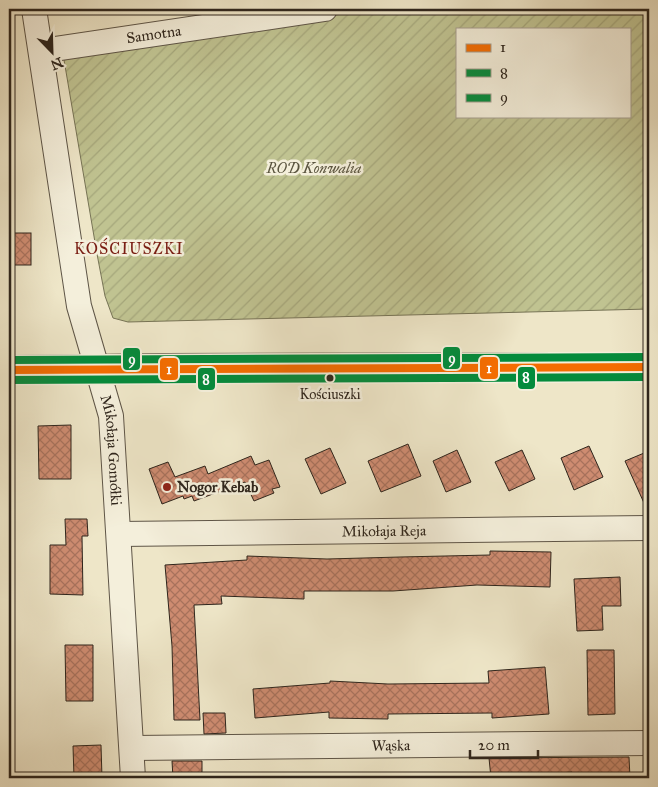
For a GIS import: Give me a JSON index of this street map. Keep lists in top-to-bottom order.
{
  "streets": {
    "street": [
      "Samotna",
      "Mikołaja Gomółki",
      "Mikołaja Reja",
      "Wąska"
    ]
  },
  "crossings": [
    ["Samotna", "Mikołaja Gomółki"],
    ["Mikołaja Gomółki", "Mikołaja Reja"],
    ["Mikołaja Gomółki", "Wąska"]
  ],
  "districts": ["KOŚCIUSZKI"],
  "parks": ["ROD Konwalia"],
  "places": ["Kościuszki", "Nogor Kebab"],
  "lines": ["transit line 9", "transit line 1", "transit line 8"],
  "legend": ["1", "8", "9"],
  "scale_bar": "20 m",
  "north": "bottom right"
}
